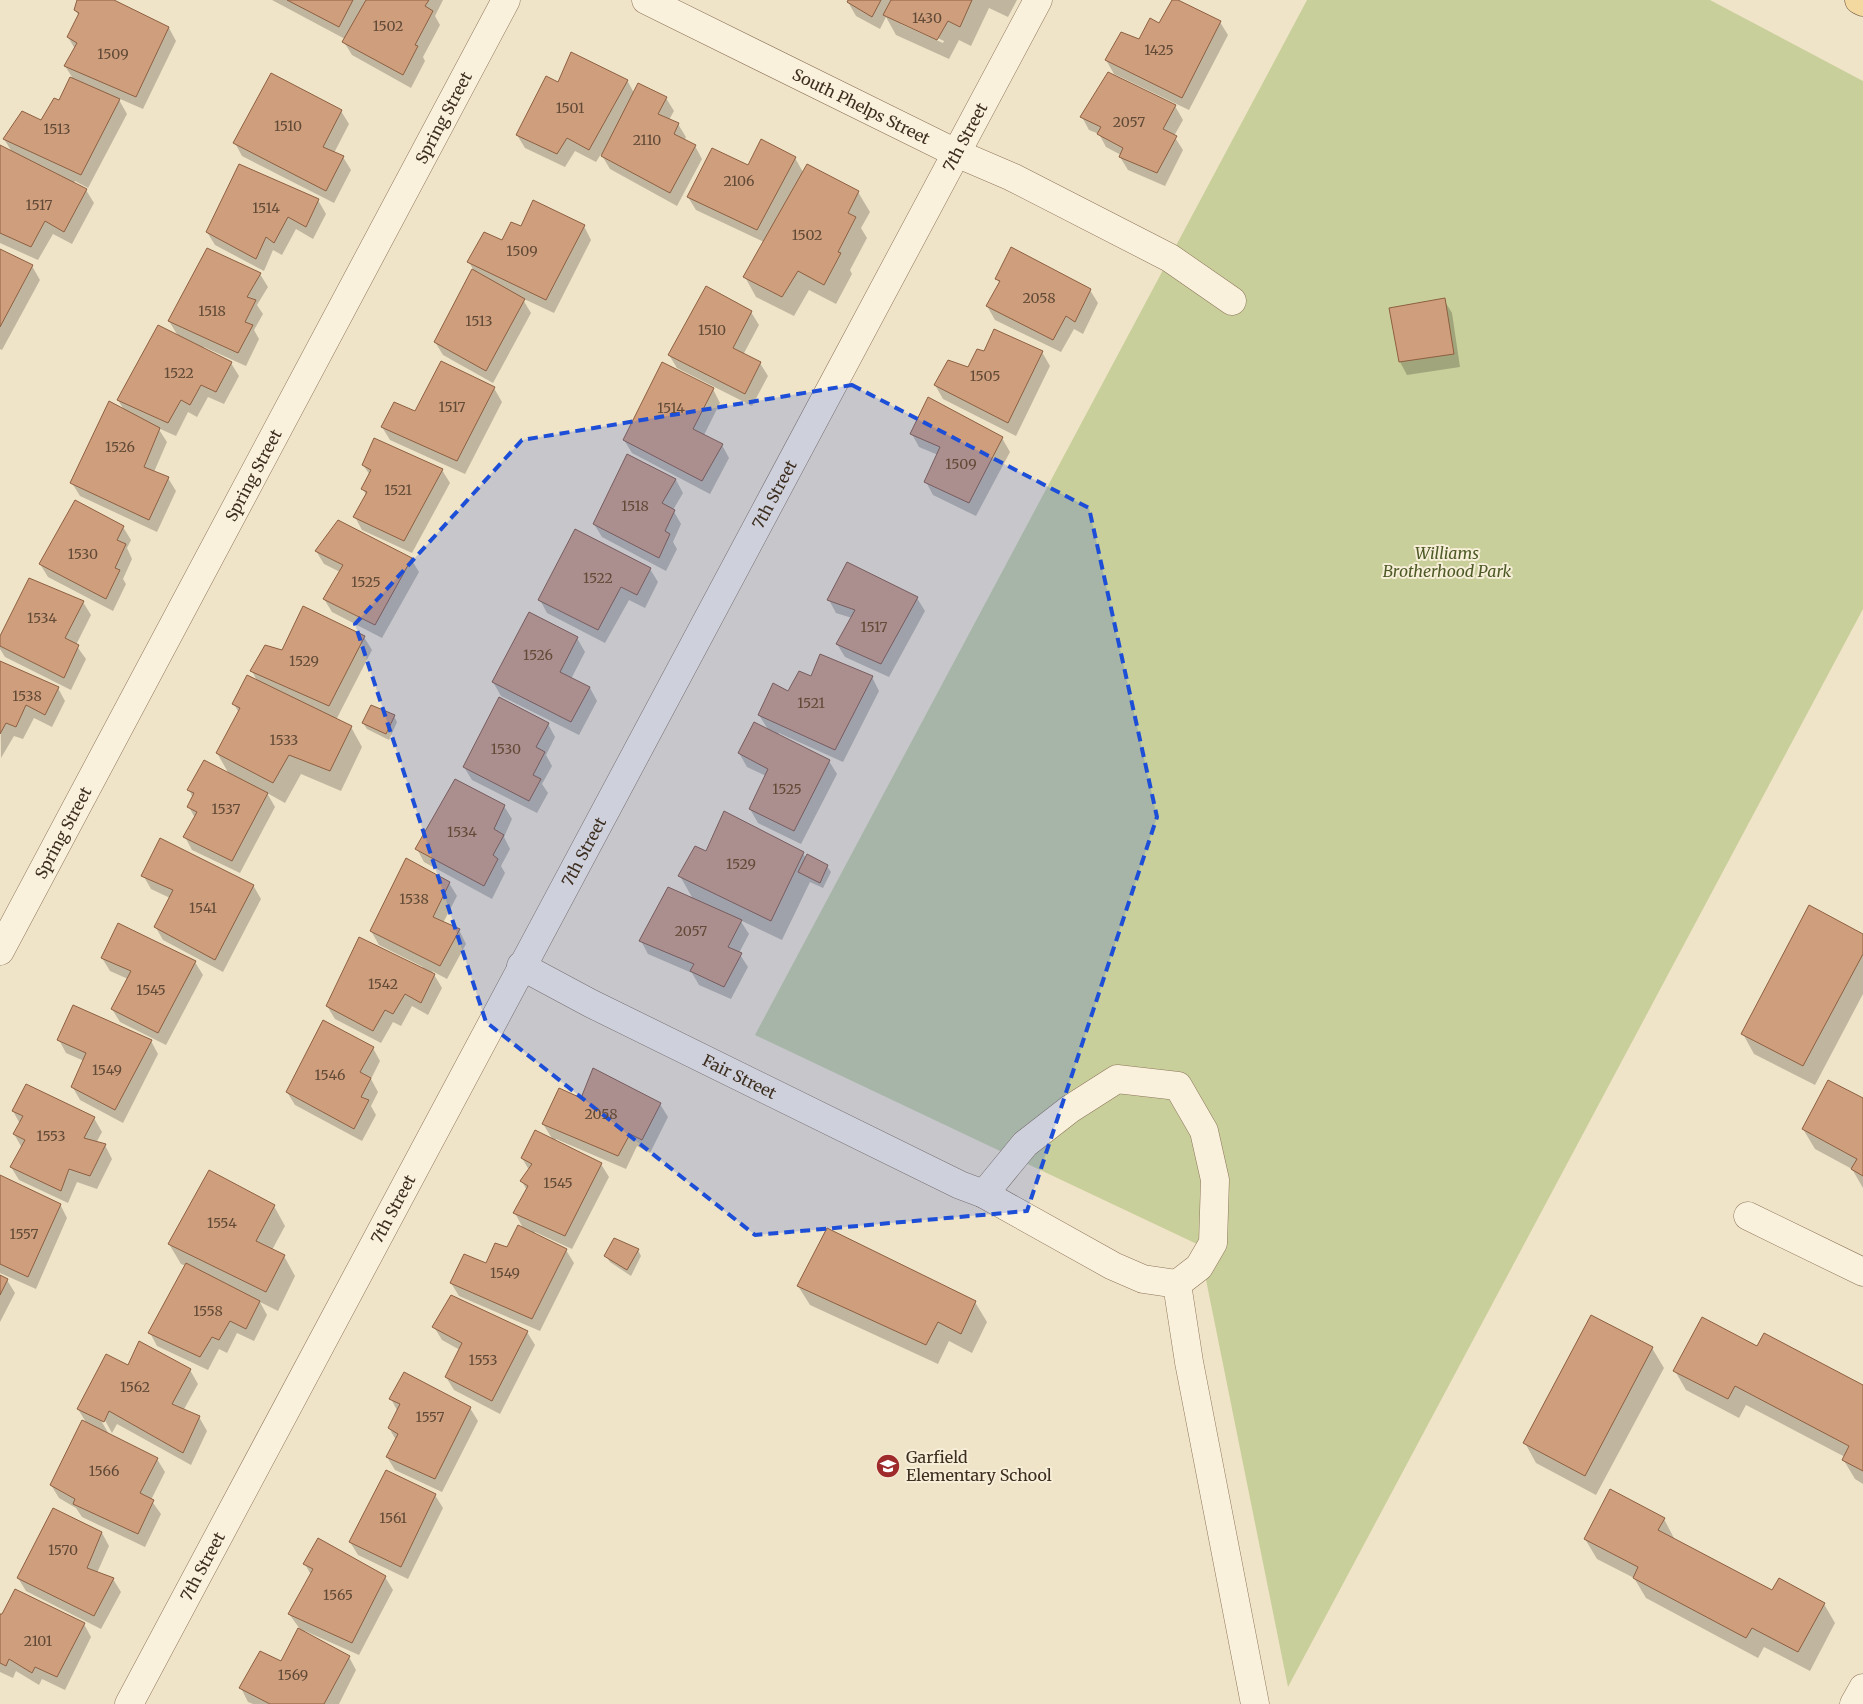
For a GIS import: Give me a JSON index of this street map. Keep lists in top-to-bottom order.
{
  "streets": {
    "street": [
      "South Phelps Street",
      "Spring Street",
      "7th Street",
      "Fair Street"
    ]
  },
  "crossings": [
    ["South Phelps Street", "7th Street"],
    ["7th Street", "Fair Street"]
  ],
  "parks": ["Williams Brotherhood Park"],
  "places": {
    "school or university": ["Garfield Elementary School"]
  },
  "house_numbers": [
    "1430",
    "1502",
    "1425",
    "1509",
    "1501",
    "2057",
    "1510",
    "1513",
    "2110",
    "2106",
    "1517",
    "1514",
    "1502",
    "1509",
    "2058",
    "1518",
    "1513",
    "1510",
    "1522",
    "1505",
    "1517",
    "1514",
    "1526",
    "1509",
    "1521",
    "1518",
    "1530",
    "1522",
    "1525",
    "1534",
    "1517",
    "1526",
    "1529",
    "1538",
    "1521",
    "1533",
    "1530",
    "1525",
    "1537",
    "1534",
    "1529",
    "1538",
    "1541",
    "2057",
    "1542",
    "1545",
    "1549",
    "1546",
    "2058",
    "1553",
    "1545",
    "1554",
    "1557",
    "1549",
    "1558",
    "1553",
    "1562",
    "1557",
    "1566",
    "1561",
    "1570",
    "1565",
    "2101",
    "1569"
  ]
}
